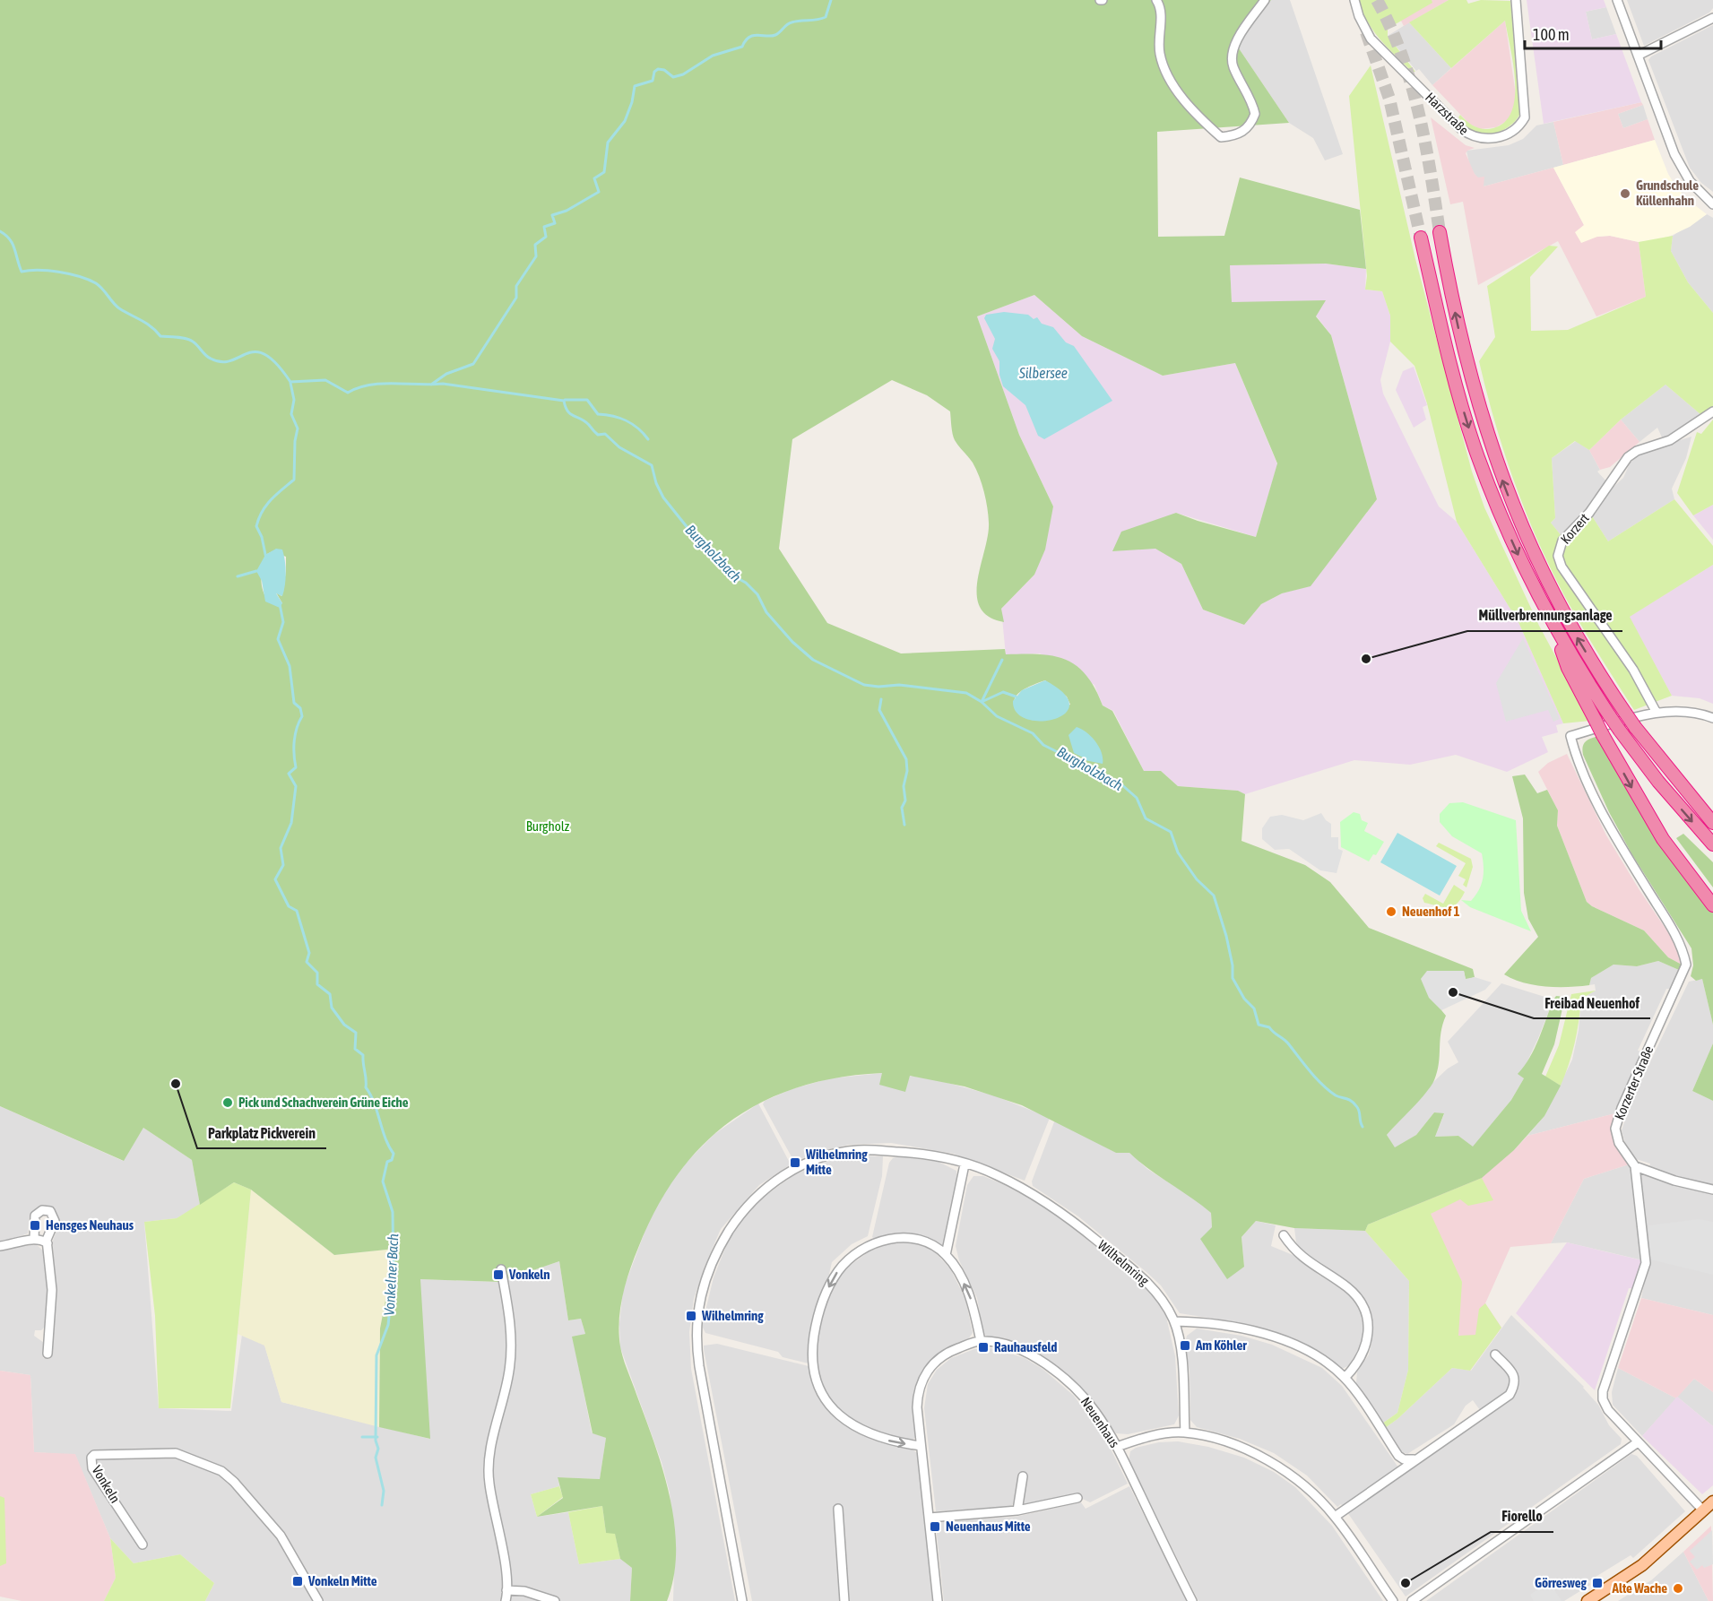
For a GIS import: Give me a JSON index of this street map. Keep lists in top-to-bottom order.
{
  "streets": {
    "street": [
      "Harzstraße",
      "Korzert",
      "Korzerter Straße",
      "Wilhelmring",
      "Neuenhaus",
      "Vonkeln"
    ]
  },
  "crossings": [
    ["Korzert", "Korzerter Straße"]
  ],
  "water": ["Silbersee", "Burgholzbach", "Vonkelner Bach"],
  "parks": ["Burgholz"],
  "places": {
    "other": [
      "Grundschule Küllenhahn",
      "Müllverbrennungsanlage",
      "Neuenhof 1",
      "Freibad Neuenhof",
      "Parkplatz Pickverein",
      "Pick und Schachverein Grüne Eiche",
      "Fiorello",
      "Alte Wache"
    ],
    "transit": [
      "Wilhelmring Mitte",
      "Hensges Neuhaus",
      "Vonkeln",
      "Wilhelmring",
      "Am Köhler",
      "Rauhausfeld",
      "Neuenhaus Mitte",
      "Vonkeln Mitte",
      "Görresweg"
    ]
  },
  "scale_bar": "100 m"
}
